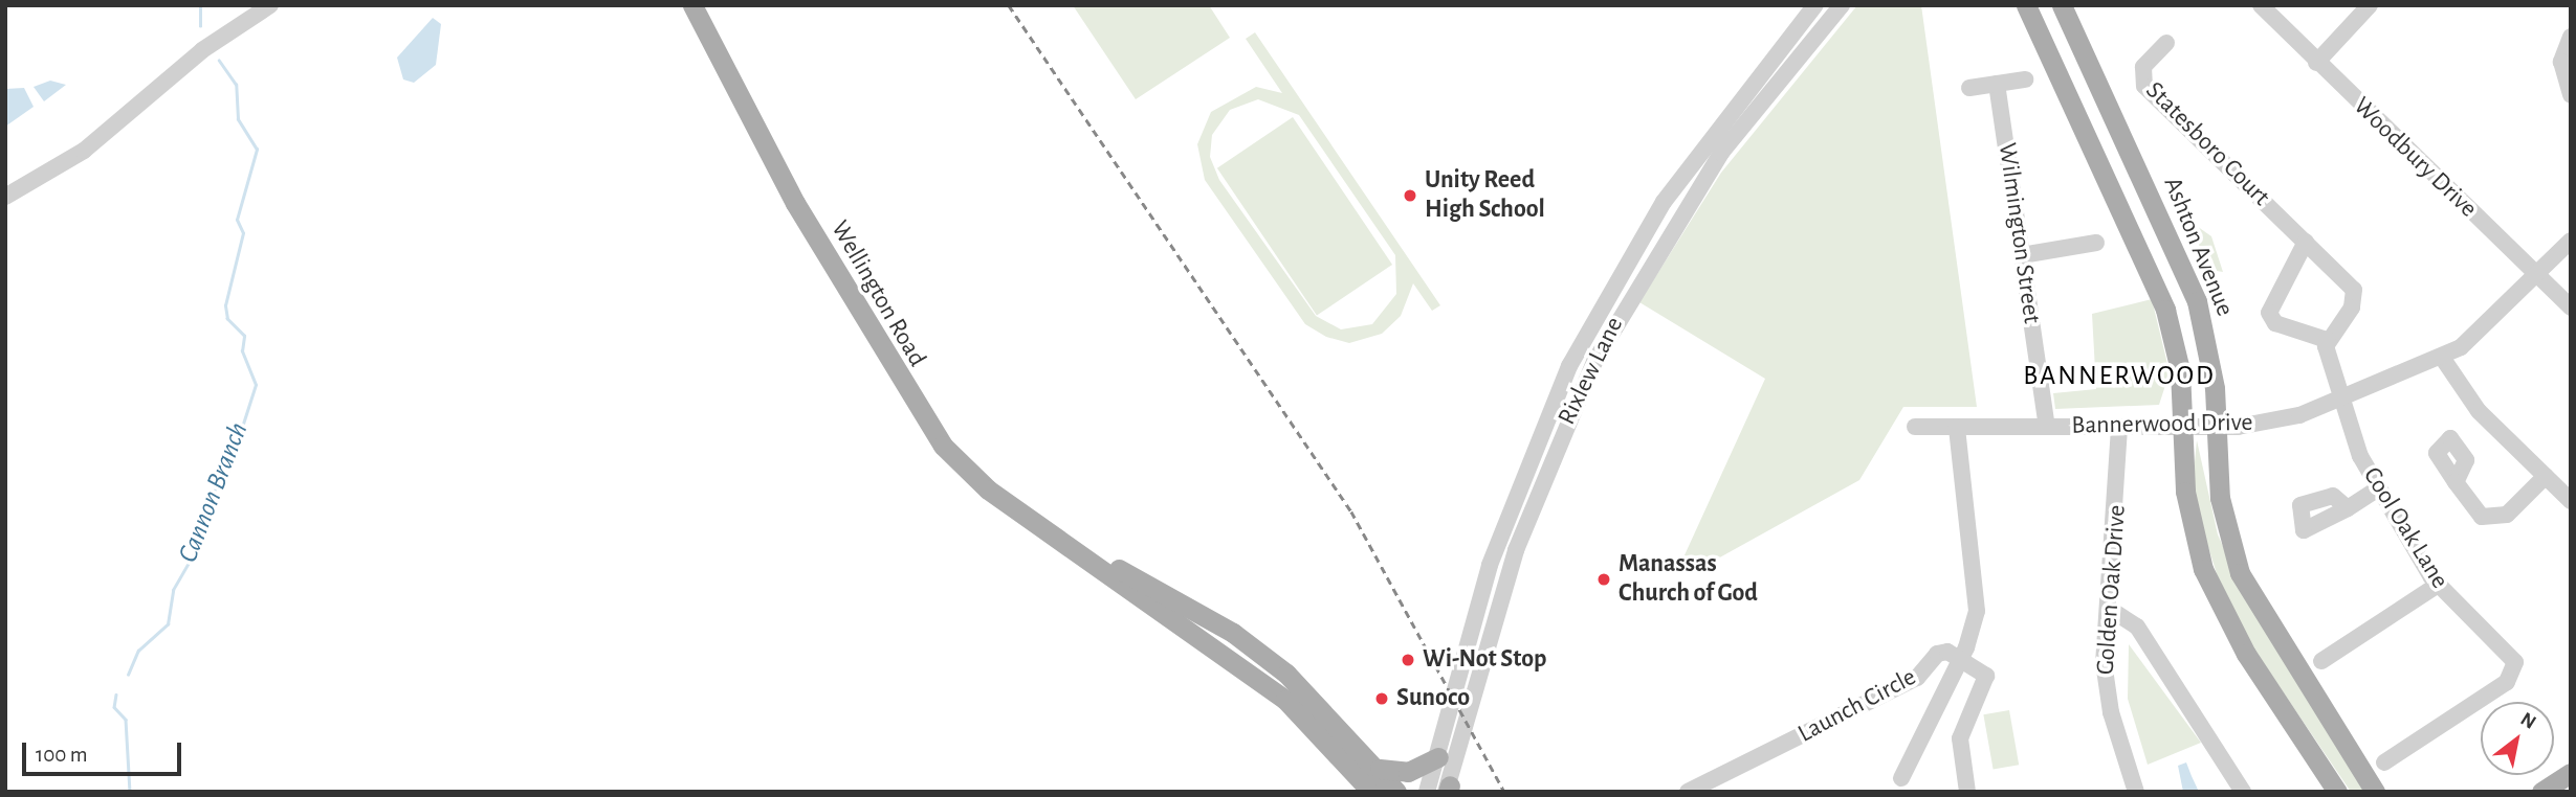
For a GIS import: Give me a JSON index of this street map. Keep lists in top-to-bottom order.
{
  "streets": {
    "main road": ["Ashton Avenue", "Wellington Road"],
    "street": [
      "Statesboro Court",
      "Woodbury Drive",
      "Wilmington Street",
      "Rixlew Lane",
      "Bannerwood Drive",
      "Cool Oak Lane",
      "Golden Oak Drive",
      "Launch Circle"
    ]
  },
  "crossings": [
    ["Woodbury Drive", "Bannerwood Drive"],
    ["Wilmington Street", "Bannerwood Drive"],
    ["Ashton Avenue", "Bannerwood Drive"],
    ["Bannerwood Drive", "Cool Oak Lane"],
    ["Bannerwood Drive", "Golden Oak Drive"]
  ],
  "districts": ["BANNERWOOD"],
  "water": ["Cannon Branch"],
  "places": [
    "Unity Reed High School",
    "Manassas Church of God",
    "Wi-Not Stop",
    "Sunoco"
  ],
  "scale_bar": "100 m",
  "north": "top right"
}
